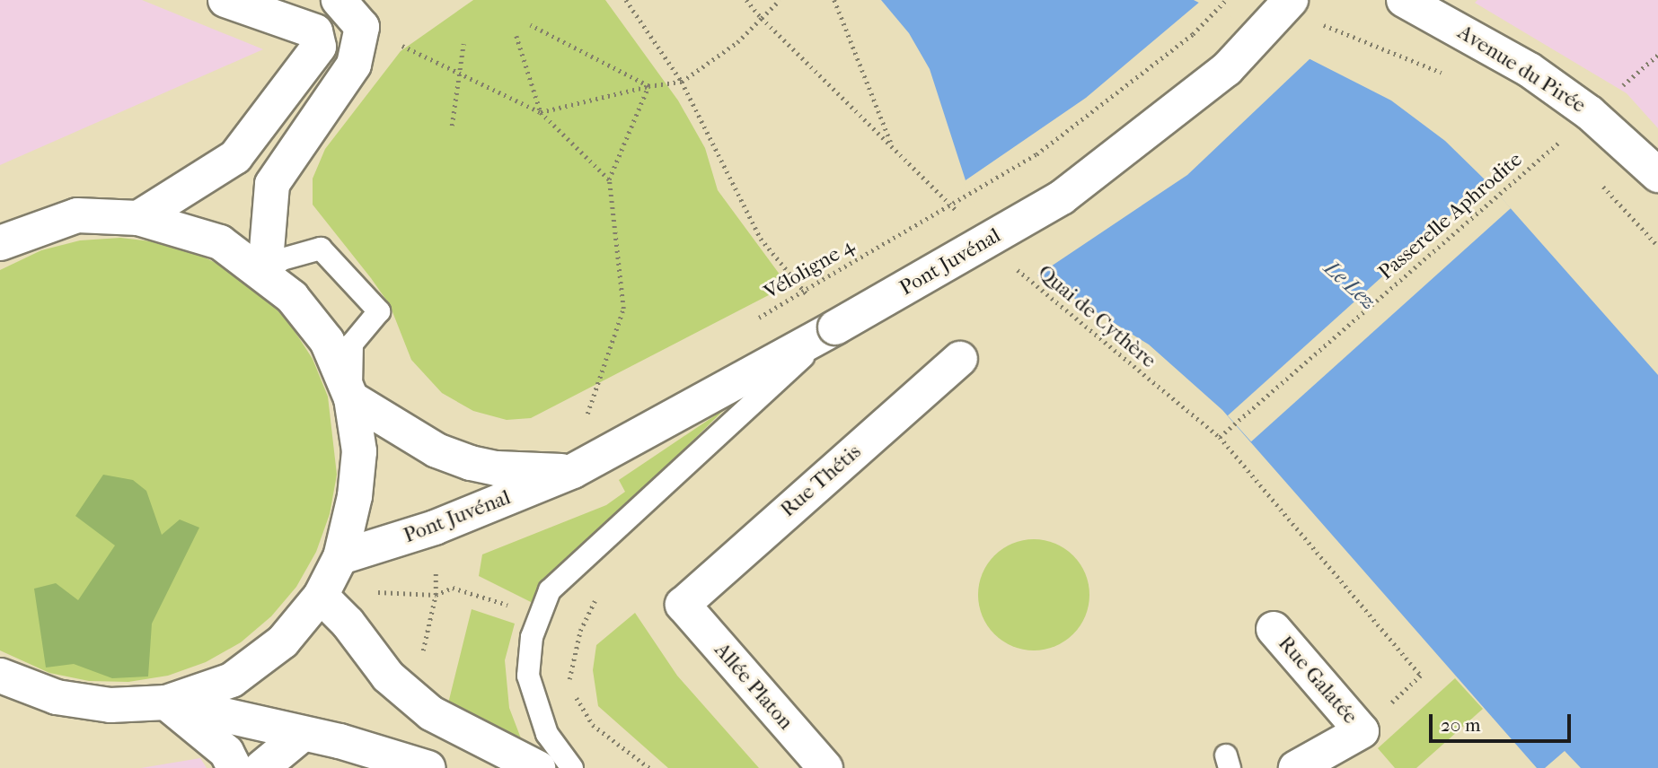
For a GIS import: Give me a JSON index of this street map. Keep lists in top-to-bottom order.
{
  "streets": {
    "main road": [
      "Avenue du Pirée",
      "Pont Juvénal",
      "Rue Thétis",
      "Rue Galatée",
      "Allée Platon"
    ],
    "path": ["Passerelle Aphrodite", "Véloligne 4", "Quai de Cythère"]
  },
  "crossings": [
    ["Passerelle Aphrodite", "Quai de Cythère"],
    ["Rue Thétis", "Allée Platon"]
  ],
  "water": ["Le Lez"],
  "scale_bar": "20 m"
}
